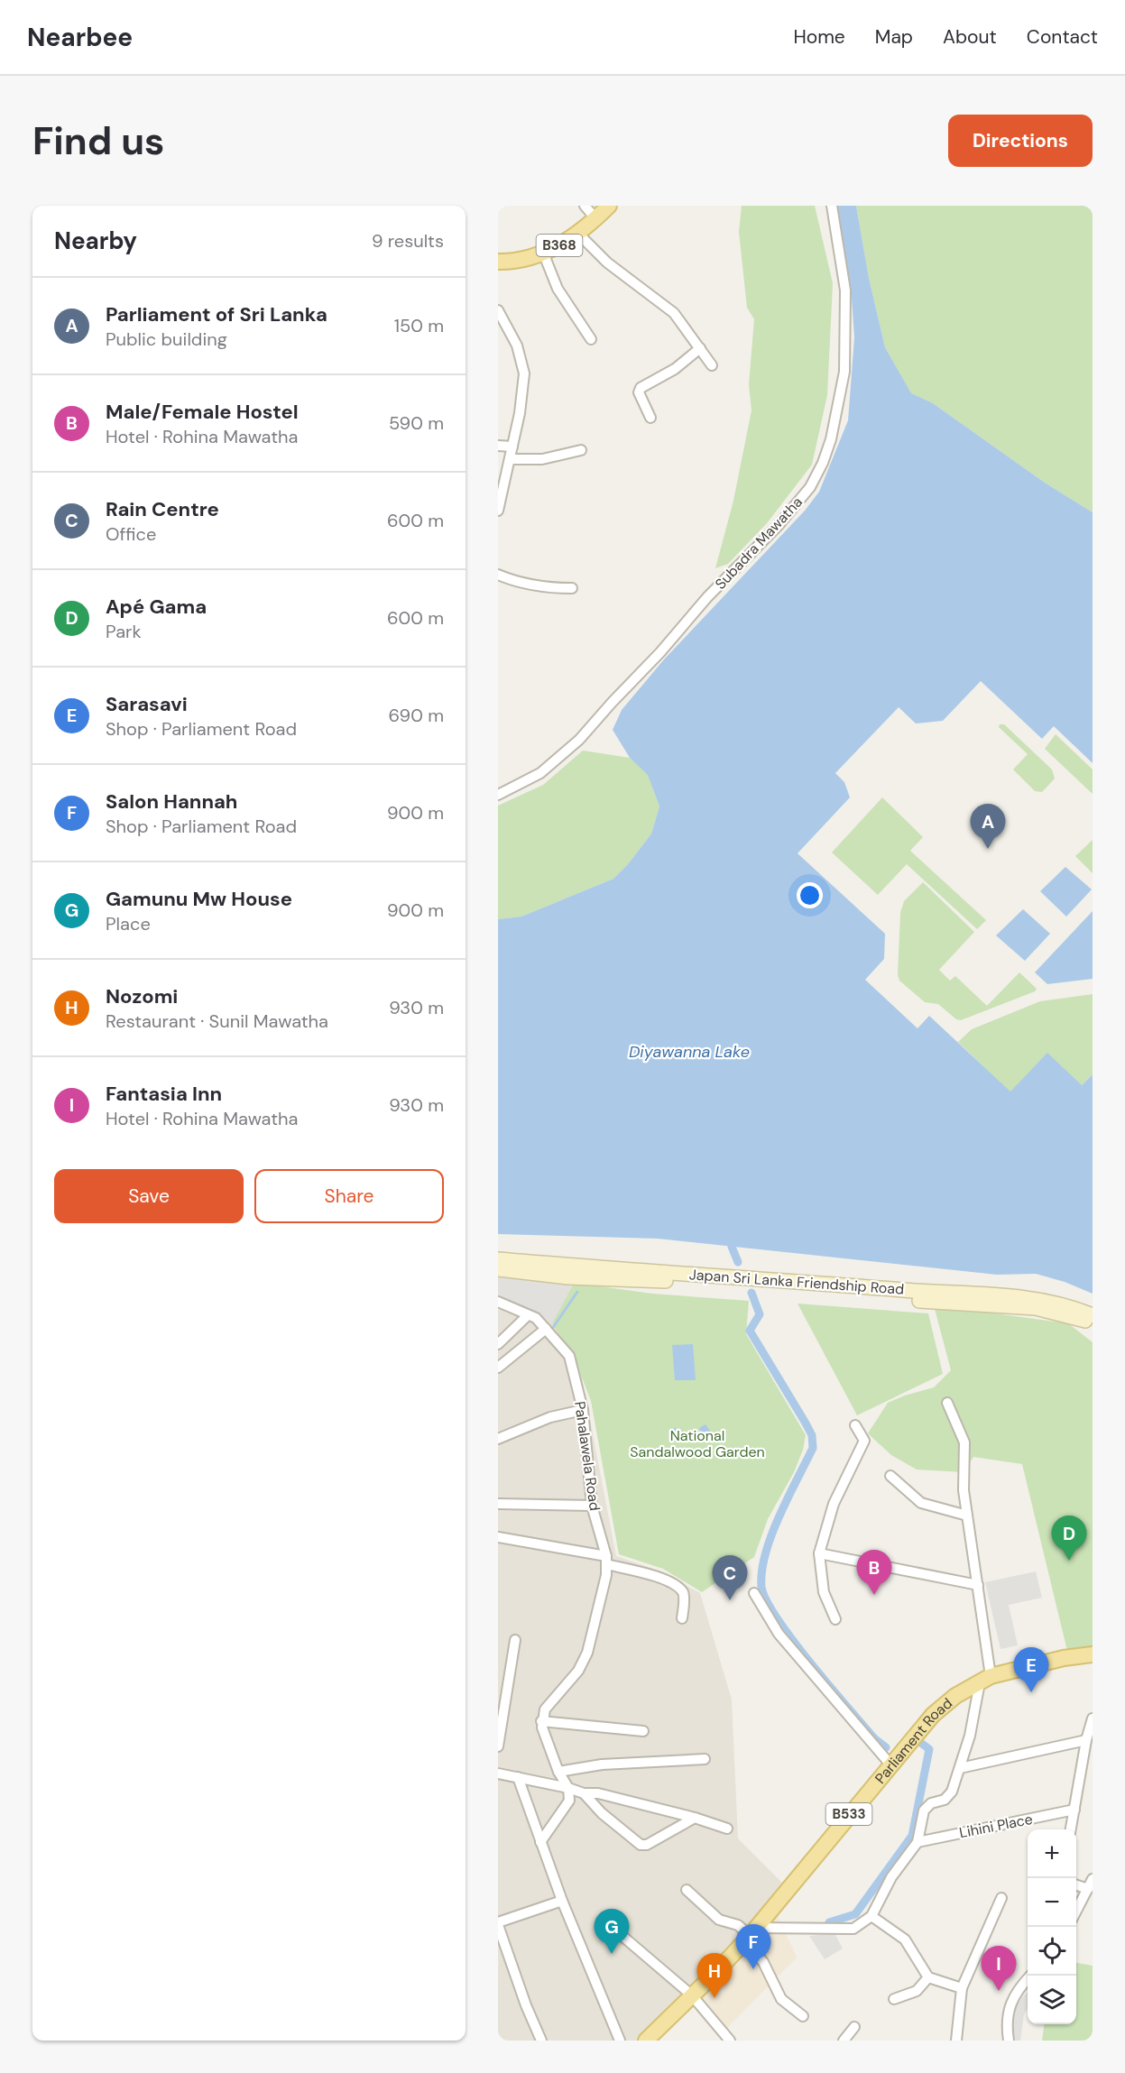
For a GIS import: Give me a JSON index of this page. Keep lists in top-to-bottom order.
{
  "streets": {
    "main road": [
      "B368",
      "Japan Sri Lanka Friendship Road",
      "Parliament Road",
      "B533"
    ],
    "street": ["Subadra Mawatha", "Pahalawela Road", "Lihini Place"]
  },
  "water": ["Diyawanna Lake"],
  "parks": ["National Sandalwood Garden"],
  "page": {
    "header": "Nearbee",
    "nav": [
      "Home",
      "Map",
      "About",
      "Contact"
    ],
    "buttons": [
      "Directions",
      ["Save", "Share"]
    ],
    "title": "Find us",
    "heading": ["Nearby", "9 results"],
    "list": [
      {
        "mark": "A",
        "name": "Parliament of Sri Lanka",
        "note": "Public building",
        "value": "150 m"
      },
      {
        "mark": "B",
        "name": "Male/Female Hostel",
        "note": "Hotel · Rohina Mawatha",
        "value": "590 m"
      },
      {
        "mark": "C",
        "name": "Rain Centre",
        "note": "Office",
        "value": "600 m"
      },
      {
        "mark": "D",
        "name": "Apé Gama",
        "note": "Park",
        "value": "600 m"
      },
      {
        "mark": "E",
        "name": "Sarasavi",
        "note": "Shop · Parliament Road",
        "value": "690 m"
      },
      {
        "mark": "F",
        "name": "Salon Hannah",
        "note": "Shop · Parliament Road",
        "value": "900 m"
      },
      {
        "mark": "G",
        "name": "Gamunu Mw House",
        "note": "Place",
        "value": "900 m"
      },
      {
        "mark": "H",
        "name": "Nozomi",
        "note": "Restaurant · Sunil Mawatha",
        "value": "930 m"
      },
      {
        "mark": "I",
        "name": "Fantasia Inn",
        "note": "Hotel · Rohina Mawatha",
        "value": "930 m"
      }
    ],
    "pins": [
      "A",
      "D",
      "B",
      "C",
      "E",
      "G",
      "F",
      "I",
      "H"
    ],
    "map_buttons": ["+", "−"]
  }
}
